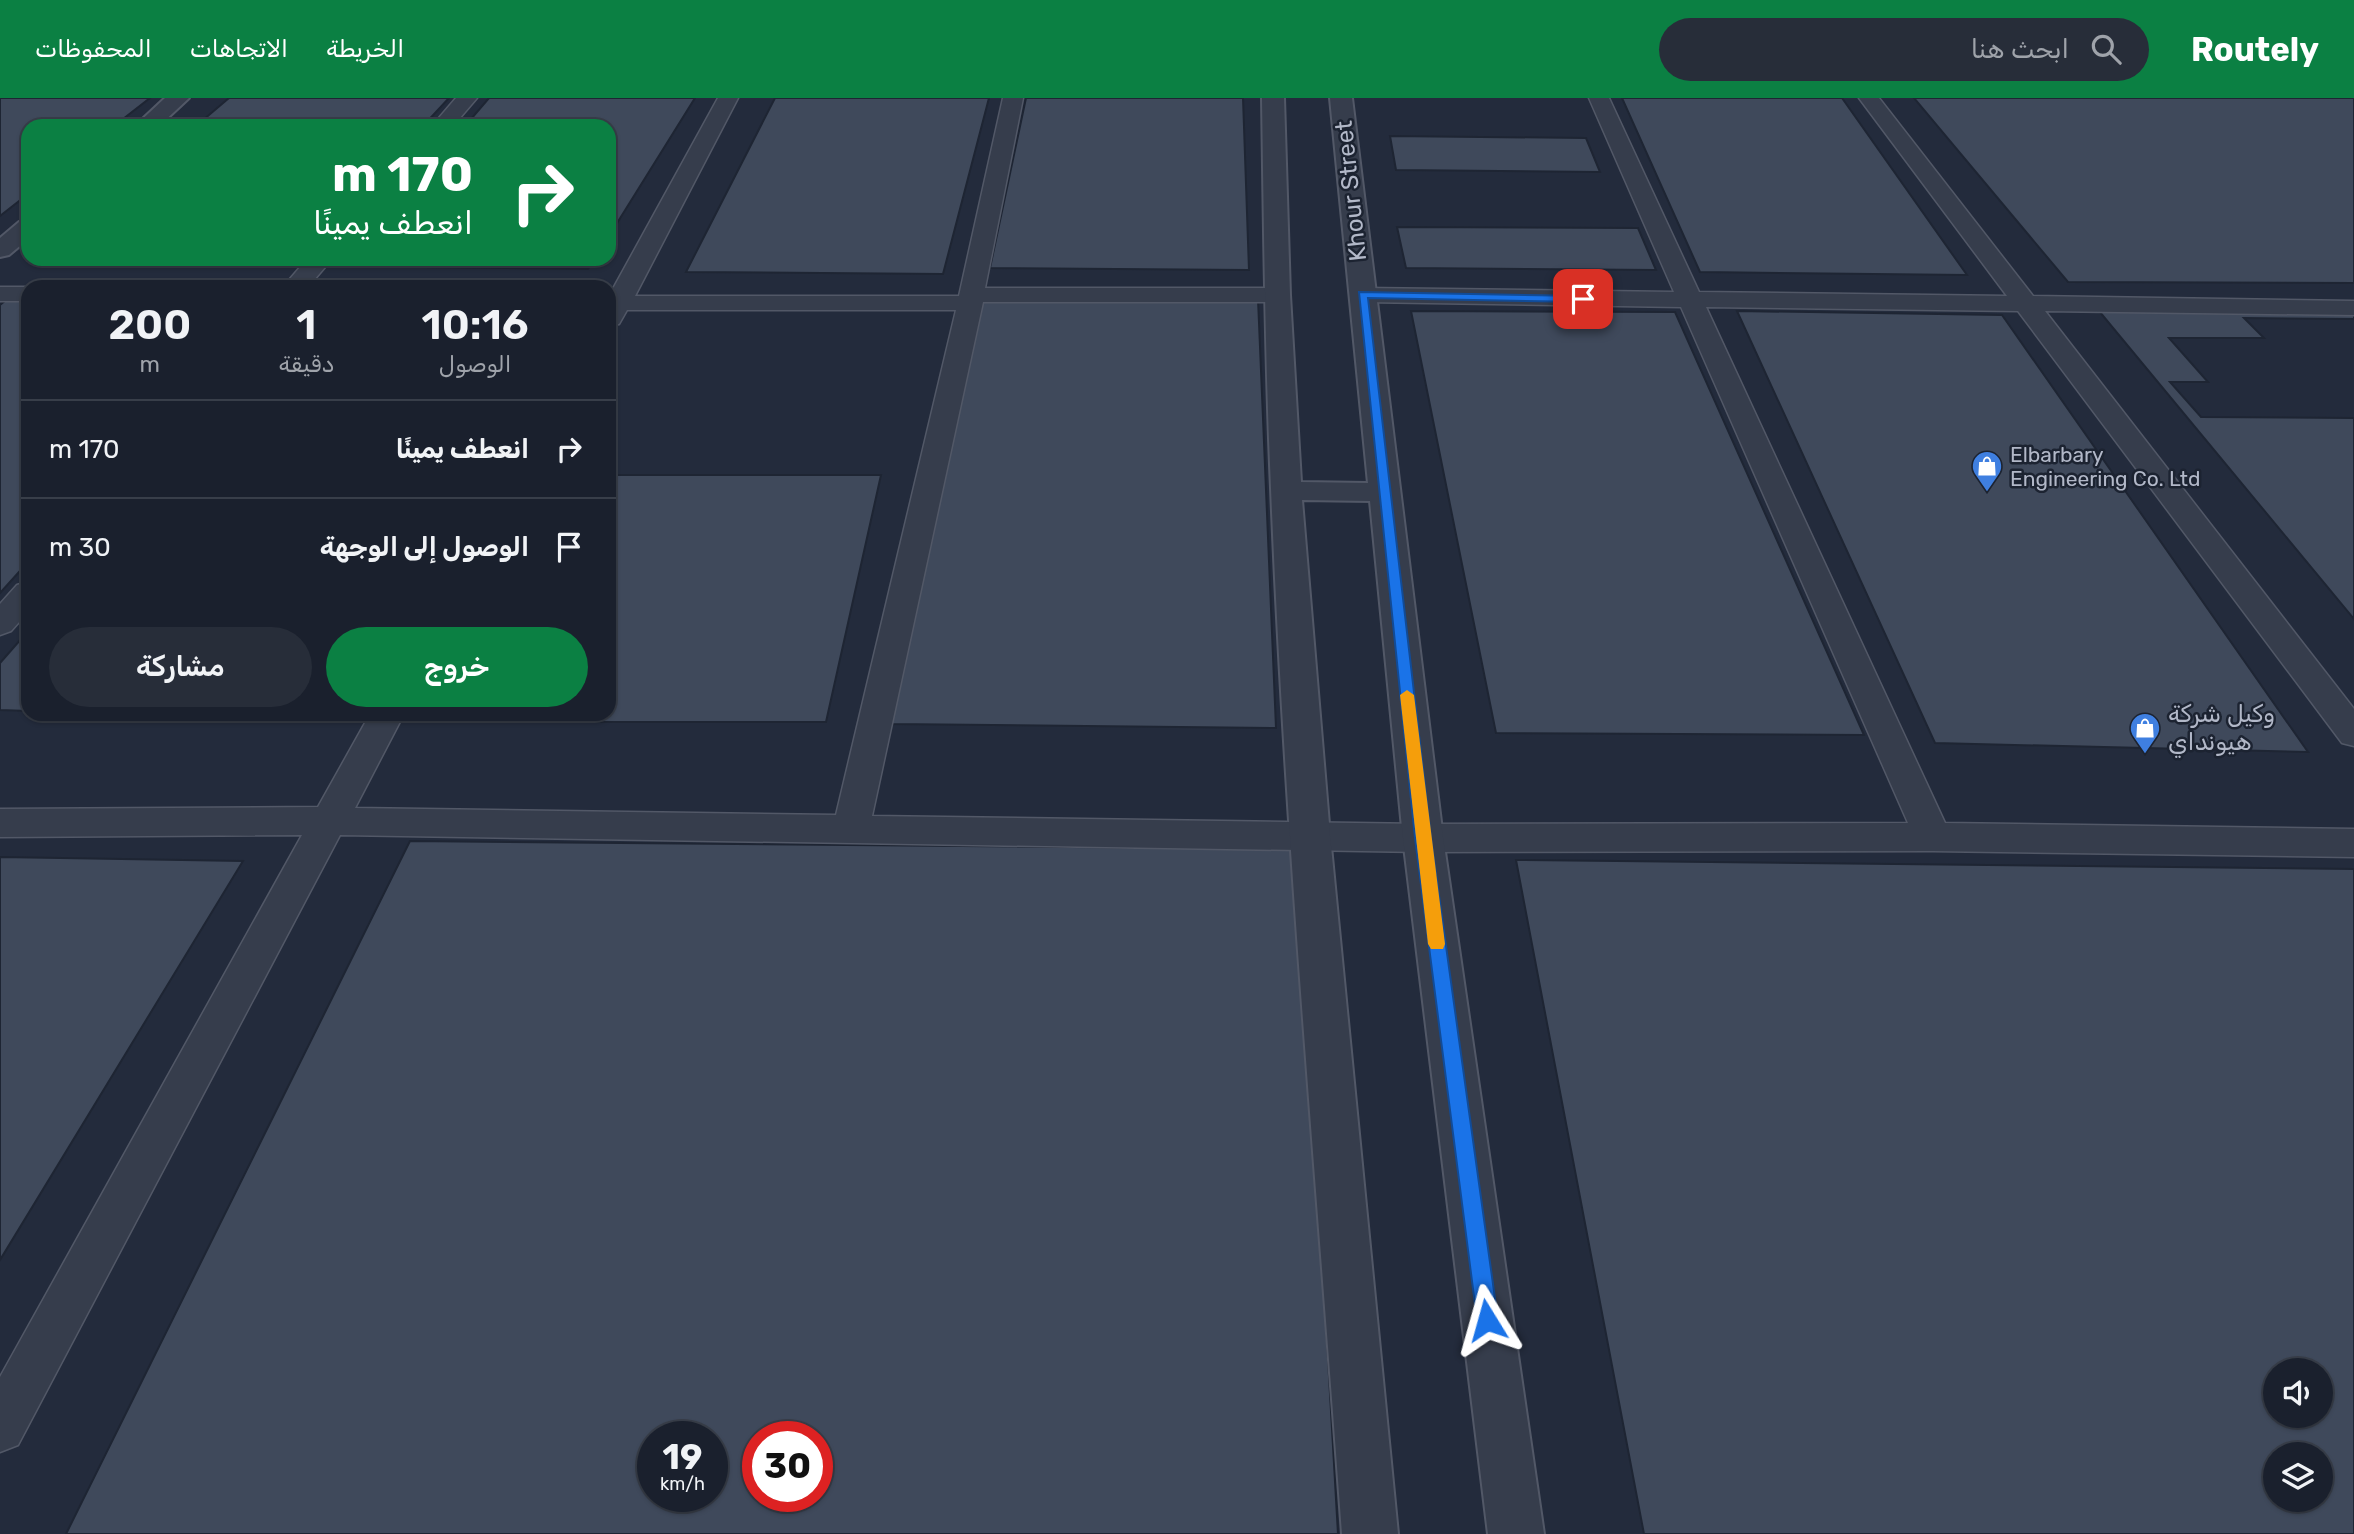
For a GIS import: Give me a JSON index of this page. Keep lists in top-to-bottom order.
{
  "streets": {
    "street": ["Khour Street"]
  },
  "places": {
    "shop": ["Elbarbary Engineering Co. Ltd", "وكيل شركة هيونداي"]
  },
  "page": {
    "header": "Routely",
    "search": "ابحث هنا",
    "nav": ["الخريطة", "الاتجاهات", "المحفوظات"],
    "turn": ["170 m", "انعطف يمينًا"],
    "eta": [
      "10:16",
      "الوصول",
      "1",
      "دقيقة",
      "200",
      "m"
    ],
    "list": [
      {
        "name": "انعطف يمينًا",
        "value": "170 m"
      },
      {
        "name": "الوصول إلى الوجهة",
        "value": "30 m"
      }
    ],
    "buttons": ["خروج", "مشاركة"],
    "speed": "19 km/h",
    "limit": "30"
  }
}
